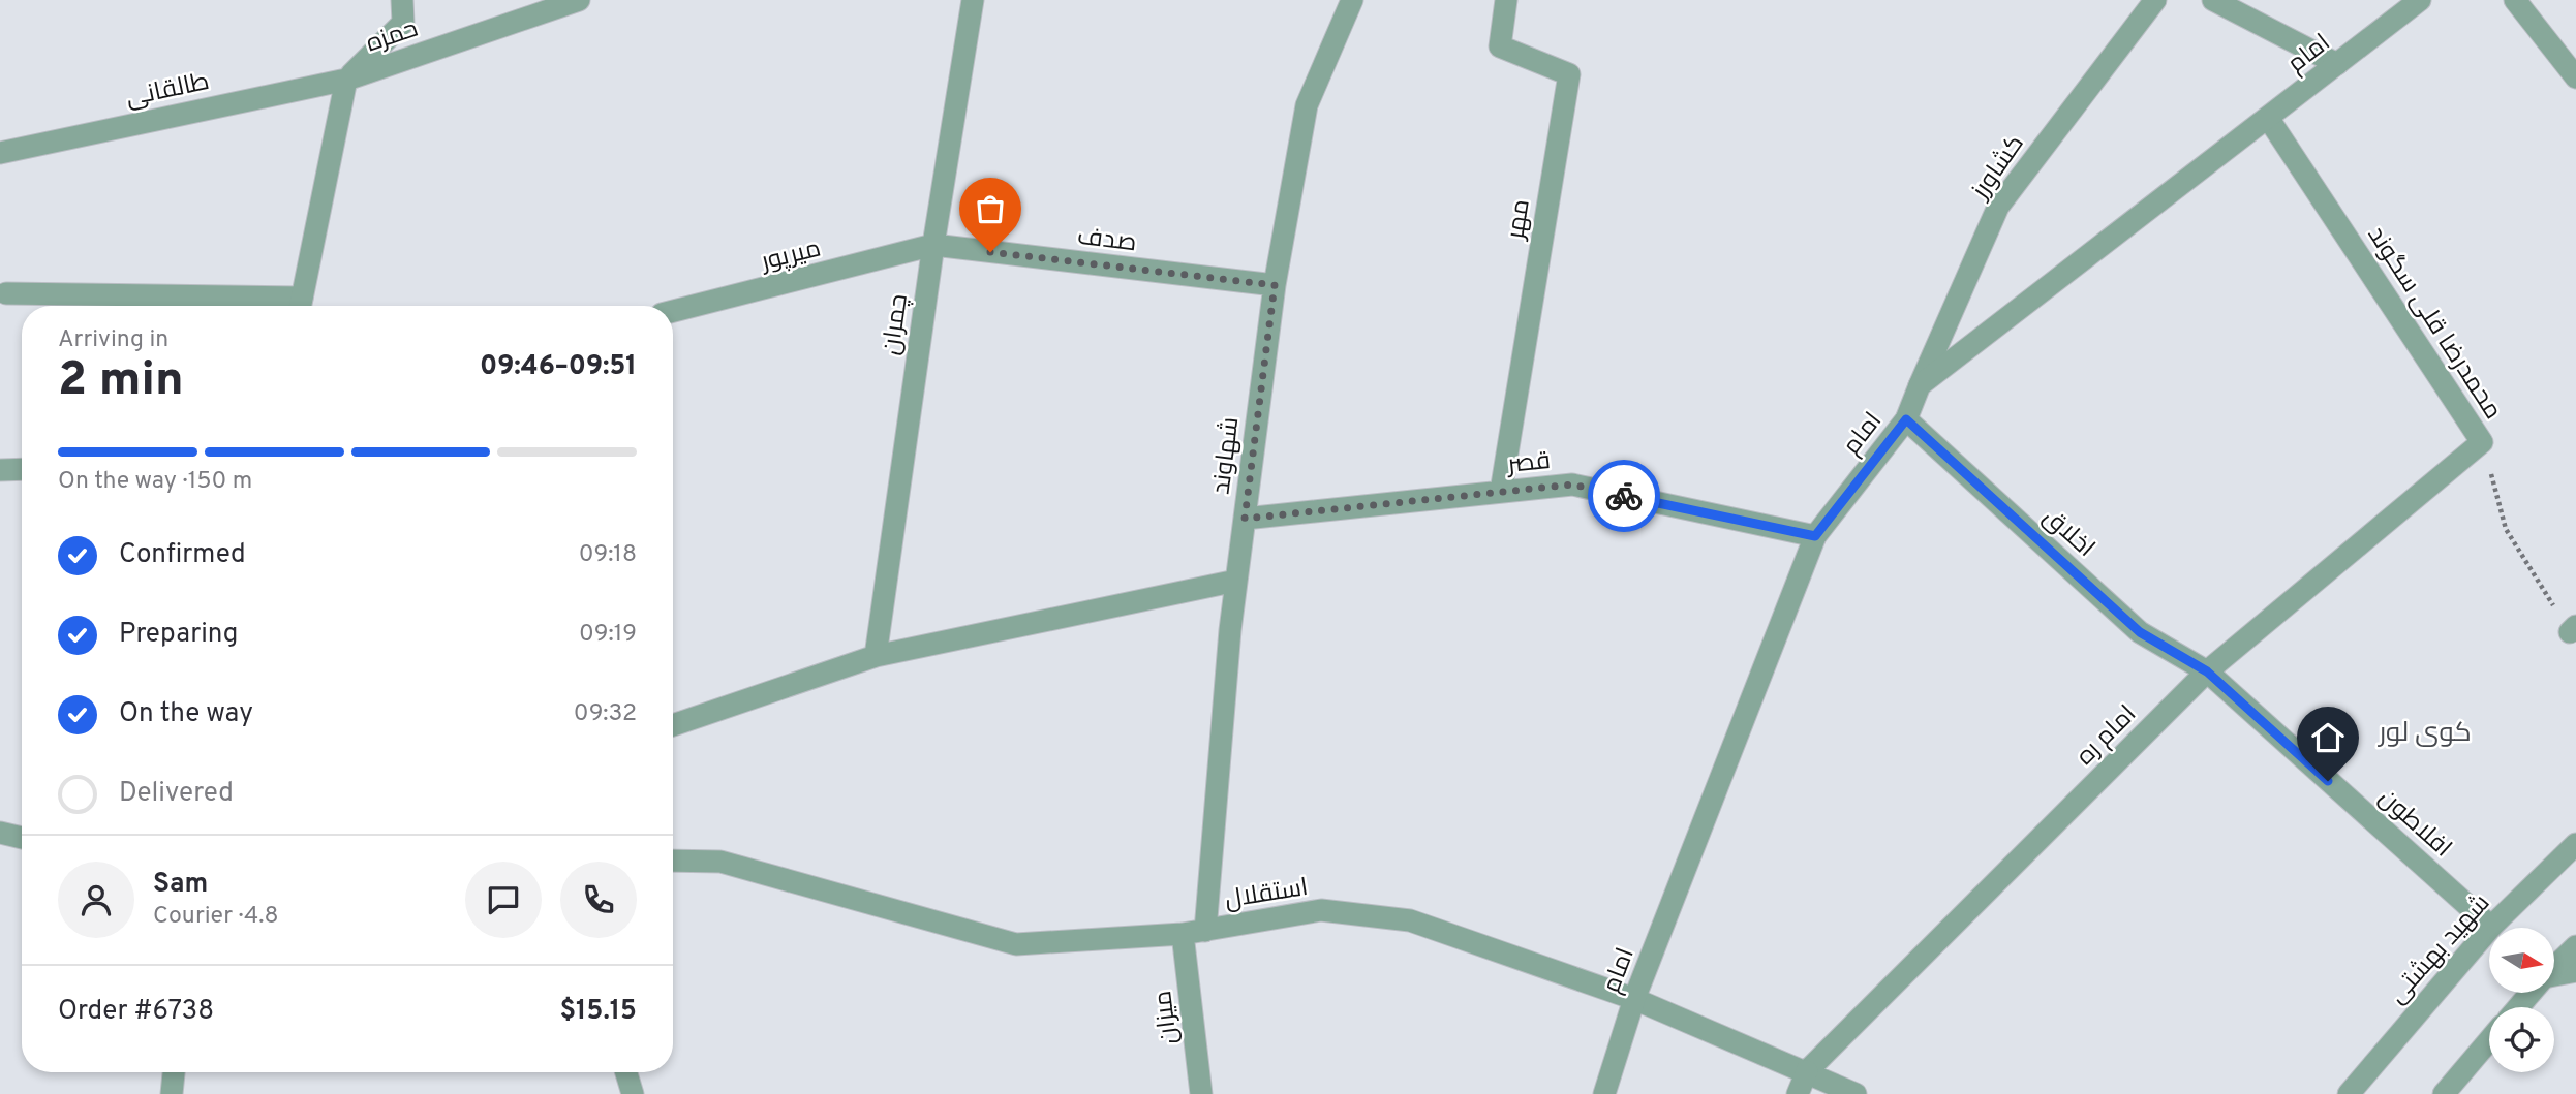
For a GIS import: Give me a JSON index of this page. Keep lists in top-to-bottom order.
{
  "streets": {
    "street": [
      "حمزه",
      "امام",
      "طالقانی",
      "کشاورز",
      "مهر",
      "صدف",
      "میرپور",
      "محمدرضا قلی سگوند",
      "چمران",
      "شهاوند",
      "قصر",
      "اخلاق",
      "امام ره",
      "افلاطون",
      "استقلال",
      "شهید بهشتی",
      "میزان"
    ]
  },
  "crossings": [
    ["حمزه", "طالقانی"],
    ["امام", "کشاورز"],
    ["امام", "محمدرضا قلی سگوند"],
    ["امام", "قصر"],
    ["امام", "اخلاق"],
    ["امام", "استقلال"],
    ["مهر", "قصر"],
    ["صدف", "میرپور"],
    ["صدف", "چمران"],
    ["صدف", "شهاوند"],
    ["میرپور", "چمران"],
    ["محمدرضا قلی سگوند", "امام ره"],
    ["شهاوند", "قصر"],
    ["شهاوند", "استقلال"],
    ["اخلاق", "امام ره"],
    ["اخلاق", "افلاطون"],
    ["امام ره", "افلاطون"],
    ["امام ره", "استقلال"],
    ["افلاطون", "شهید بهشتی"],
    ["استقلال", "میزان"]
  ],
  "districts": ["کوی لور"],
  "north": "right",
  "page": {
    "heading": ["2 min", "Arriving in", "09:46–09:51"],
    "panel": [
      "Sam",
      "Courier · 4.8",
      "Order #6738",
      "$15.15"
    ],
    "bar": "On the way · 150 m",
    "list": [
      ["Confirmed", "09:18"],
      ["Preparing", "09:19"],
      ["On the way", "09:32"],
      "Delivered"
    ]
  }
}
